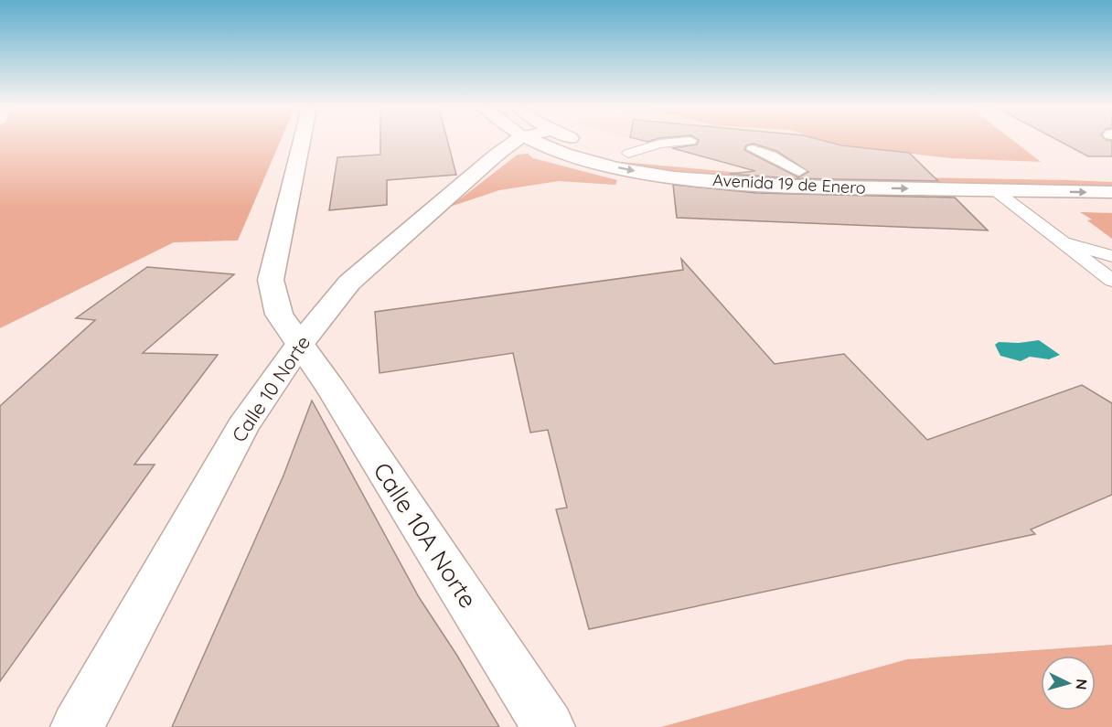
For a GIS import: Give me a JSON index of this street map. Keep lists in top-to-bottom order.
{
  "streets": {
    "street": ["Avenida 19 de Enero", "Calle 10 Norte", "Calle 10A Norte"]
  },
  "crossings": [
    ["Calle 10 Norte", "Calle 10A Norte"]
  ],
  "north": "right"
}
